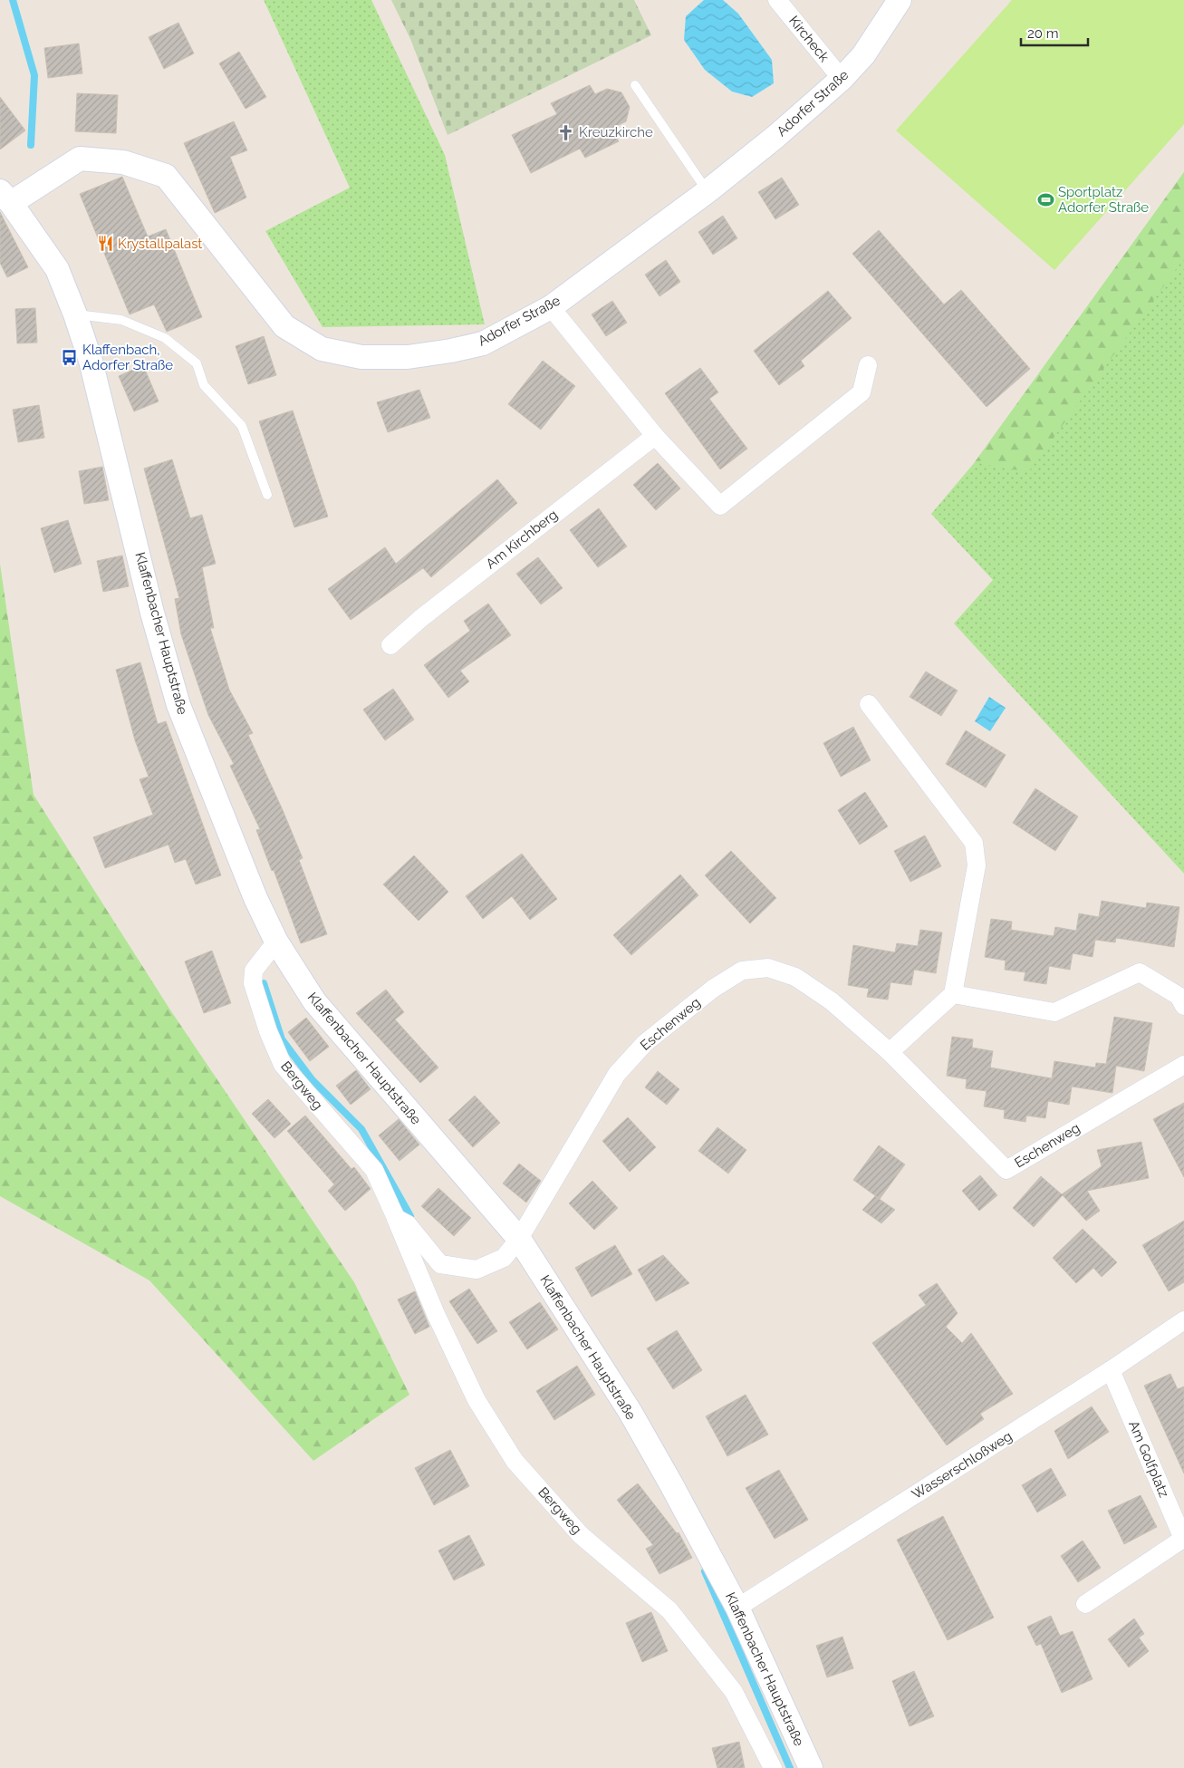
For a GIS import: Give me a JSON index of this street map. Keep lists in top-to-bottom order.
{
  "streets": {
    "street": [
      "Kircheck",
      "Adorfer Straße",
      "Am Kirchberg",
      "Klaffenbacher Hauptstraße",
      "Eschenweg",
      "Bergweg",
      "Am Golfplatz",
      "Wasserschloßweg"
    ]
  },
  "crossings": [
    ["Kircheck", "Adorfer Straße"],
    ["Adorfer Straße", "Klaffenbacher Hauptstraße"],
    ["Klaffenbacher Hauptstraße", "Eschenweg"],
    ["Klaffenbacher Hauptstraße", "Bergweg"],
    ["Klaffenbacher Hauptstraße", "Wasserschloßweg"],
    ["Eschenweg", "Bergweg"],
    ["Am Golfplatz", "Wasserschloßweg"]
  ],
  "places": {
    "church": ["Kreuzkirche"],
    "sports": ["Sportplatz Adorfer Straße"],
    "restaurant": ["Krystallpalast"],
    "bus stop": ["Klaffenbach, Adorfer Straße"]
  },
  "scale_bar": "20 m"
}
